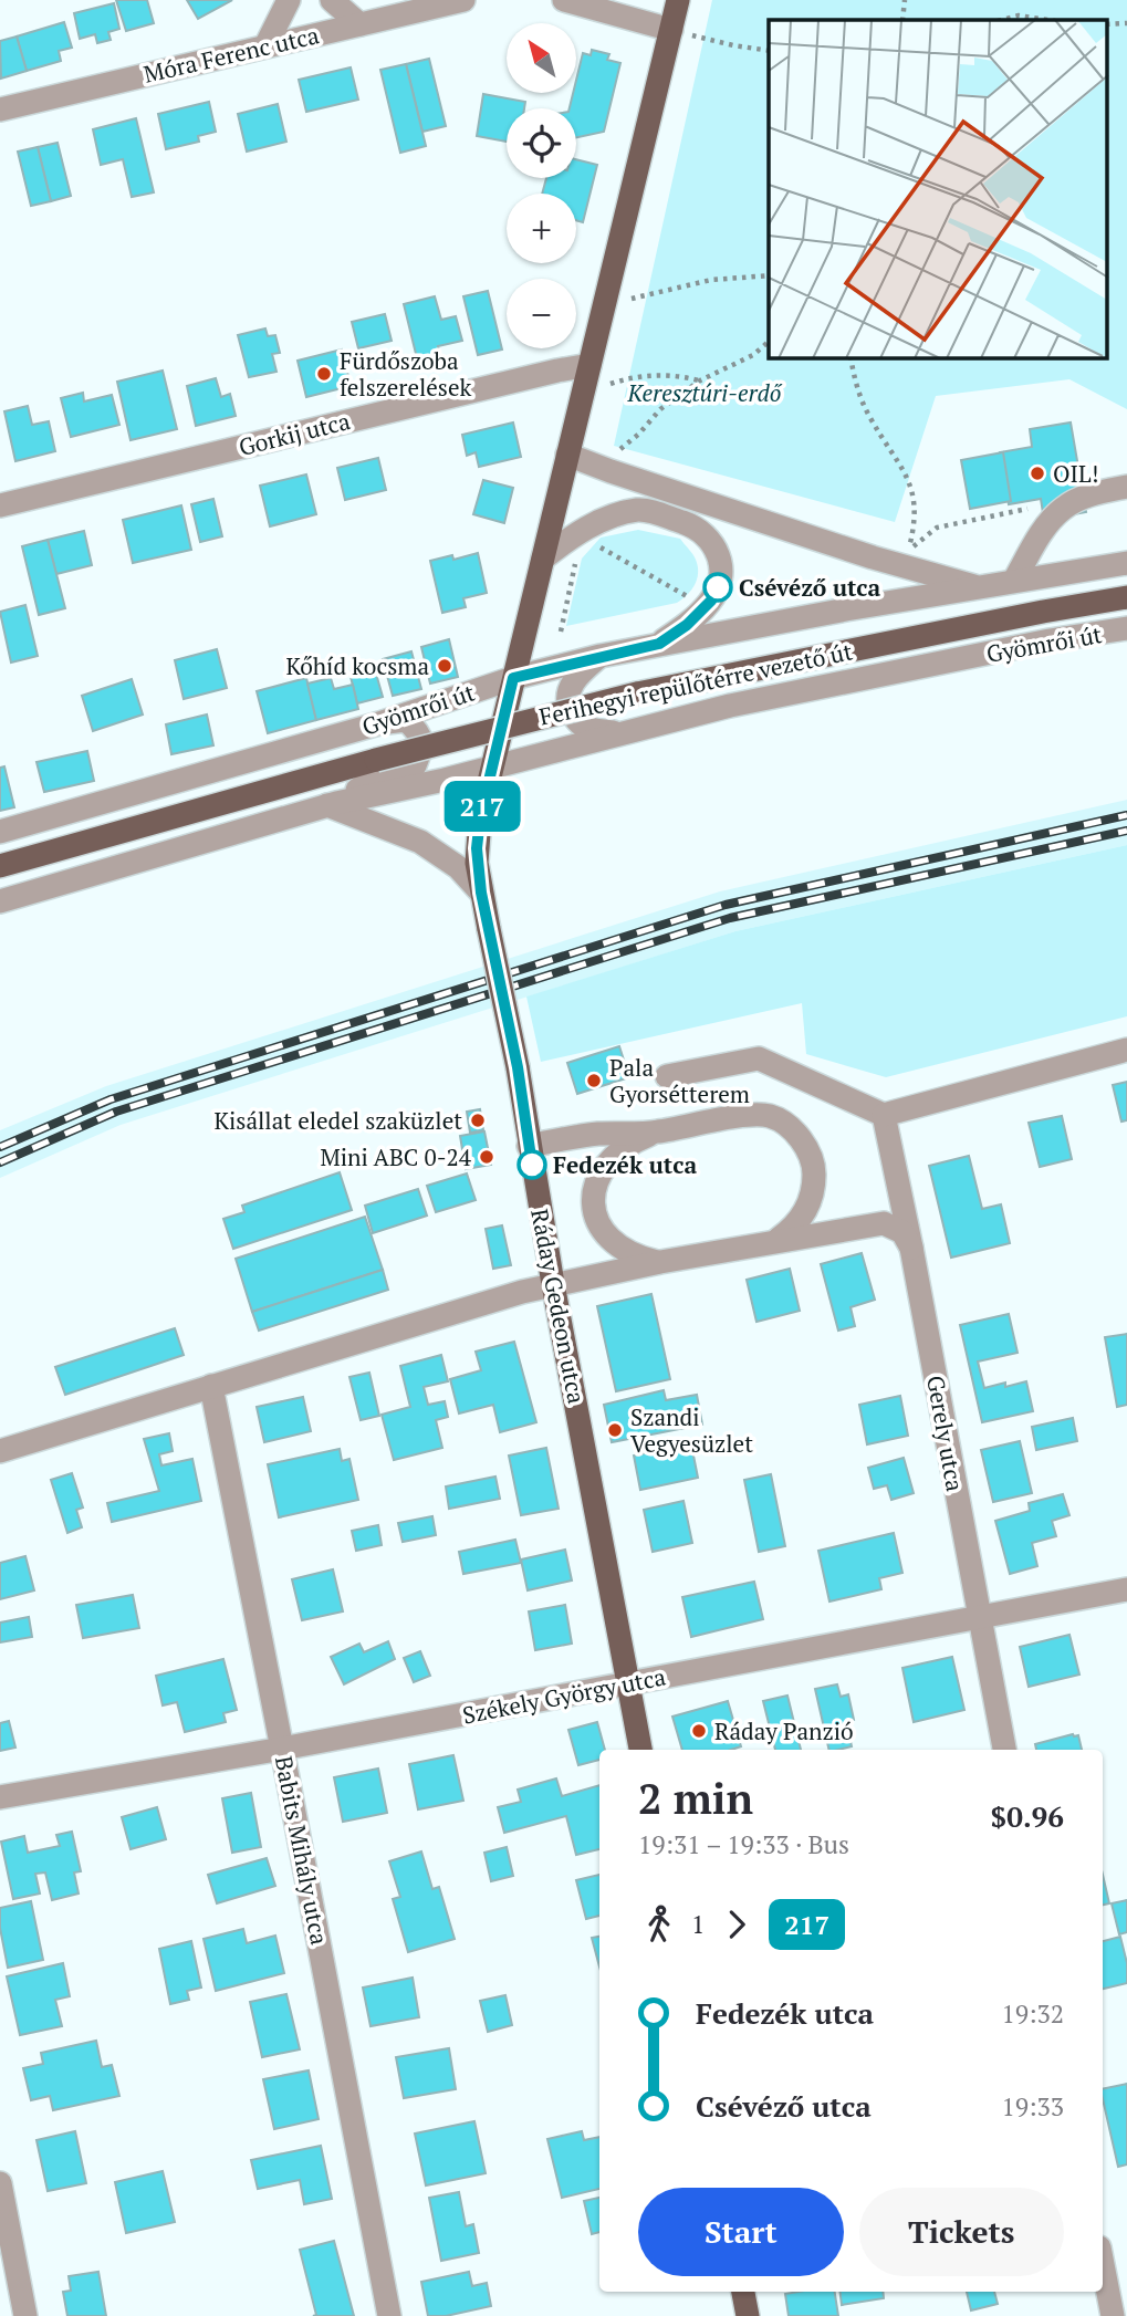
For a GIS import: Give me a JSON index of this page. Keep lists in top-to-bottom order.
{
  "streets": {
    "main road": ["Ferihegyi repülőtérre vezető út", "Ráday Gedeon utca"],
    "street": [
      "Móra Ferenc utca",
      "Gorkij utca",
      "Gyömrői út",
      "Gerely utca",
      "Székely György utca",
      "Babits Mihály utca"
    ]
  },
  "crossings": [
    ["Gyömrői út", "Ráday Gedeon utca"],
    ["Ráday Gedeon utca", "Székely György utca"],
    ["Gerely utca", "Székely György utca"],
    ["Székely György utca", "Babits Mihály utca"]
  ],
  "parks": ["Keresztúri-erdő"],
  "places": [
    "Fürdőszoba felszerelések",
    "OIL!",
    "Csévéző utca",
    "Kőhíd kocsma",
    "Pala Gyorsétterem",
    "Kisállat eledel szaküzlet",
    "Mini ABC 0-24",
    "Fedezék utca",
    "Szandi Vegyesüzlet",
    "Ráday Panzió"
  ],
  "lines": ["bus line 217"],
  "north": "top left",
  "page": {
    "on_map": "217",
    "map_buttons": ["+", "−"],
    "heading": ["2 min", "19:31 – 19:33 · Bus", "$0.96"],
    "legs": ["1", "217"],
    "list": [
      {
        "name": "Fedezék utca",
        "value": "19:32"
      },
      {
        "name": "Csévéző utca",
        "value": "19:33"
      }
    ],
    "buttons": ["Start", "Tickets"]
  }
}
